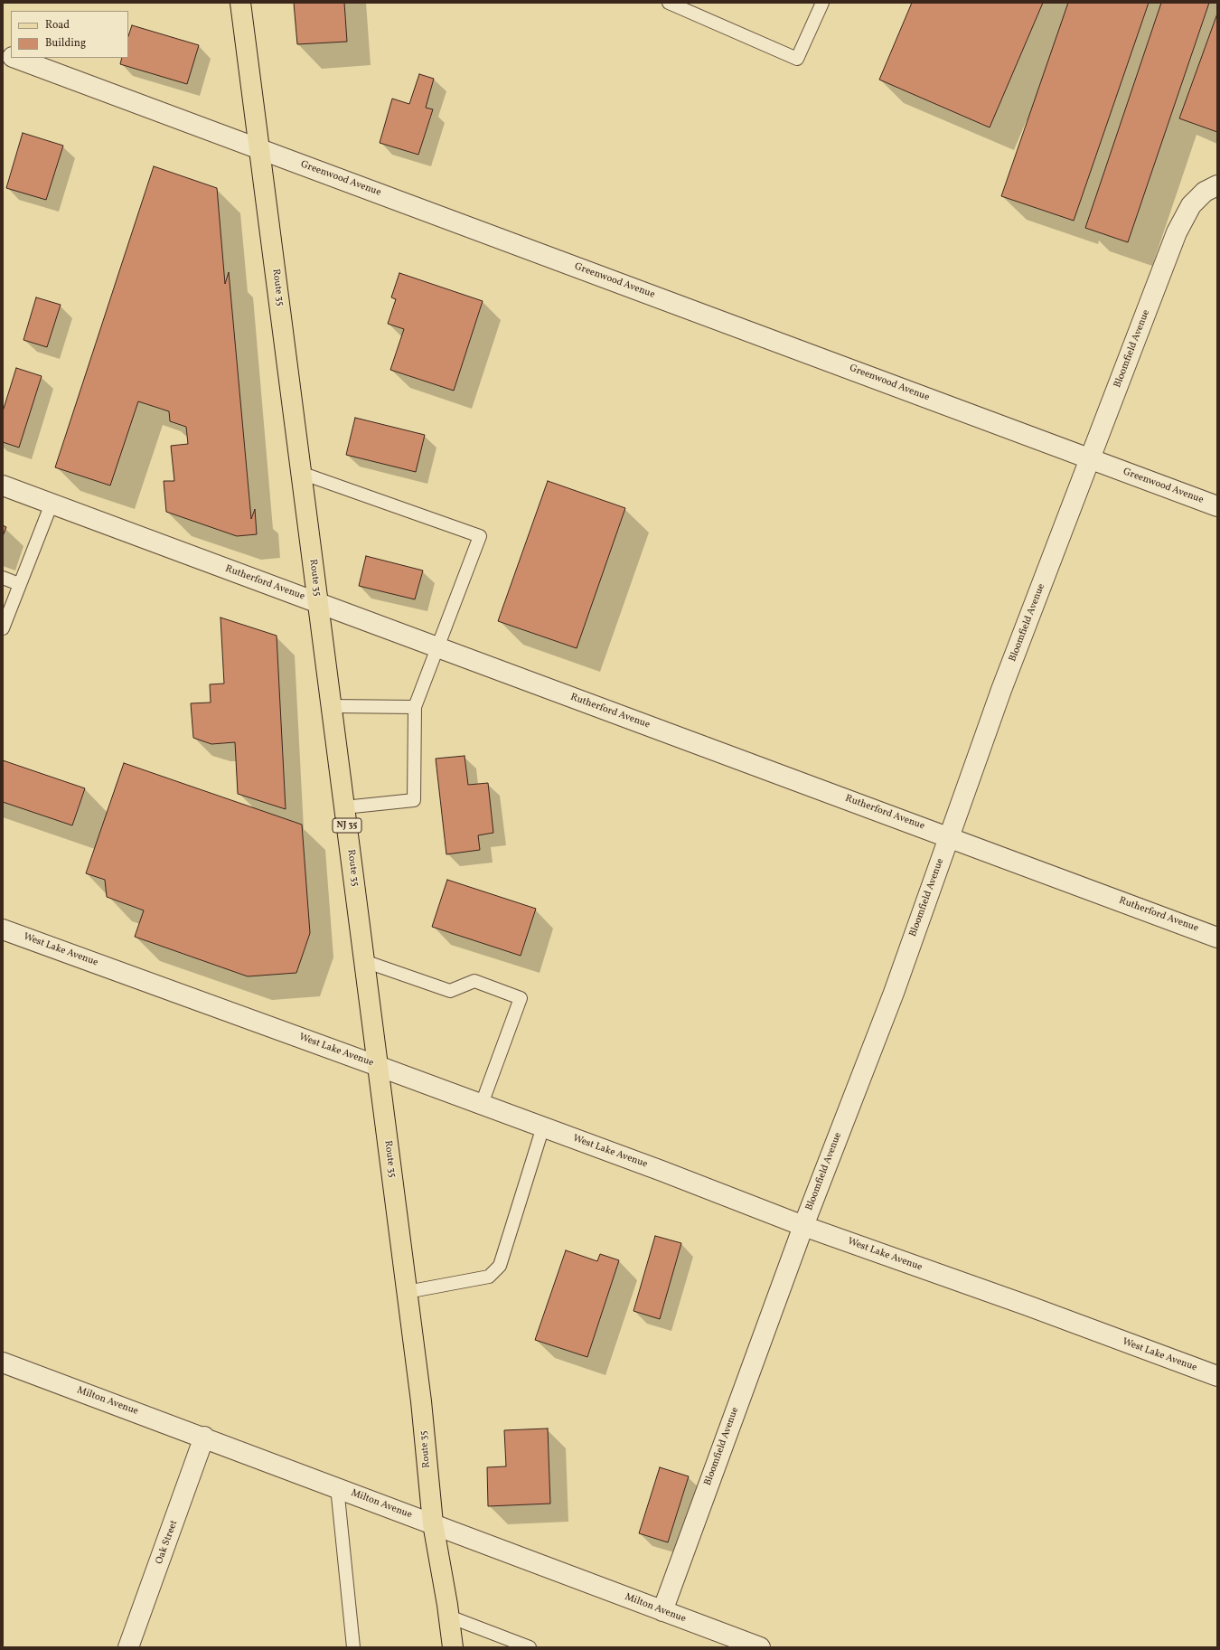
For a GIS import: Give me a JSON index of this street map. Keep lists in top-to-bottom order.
{
  "streets": {
    "main road": ["Route 35", "NJ 35"],
    "street": [
      "Greenwood Avenue",
      "Bloomfield Avenue",
      "Rutherford Avenue",
      "West Lake Avenue",
      "Milton Avenue",
      "Oak Street"
    ]
  },
  "crossings": [
    ["Greenwood Avenue", "Route 35"],
    ["Greenwood Avenue", "Bloomfield Avenue"],
    ["Route 35", "Rutherford Avenue"],
    ["Route 35", "West Lake Avenue"],
    ["Route 35", "Milton Avenue"],
    ["Bloomfield Avenue", "Rutherford Avenue"],
    ["Bloomfield Avenue", "West Lake Avenue"],
    ["Bloomfield Avenue", "Milton Avenue"],
    ["Milton Avenue", "Oak Street"]
  ],
  "legend": ["Road", "Building"]
}
